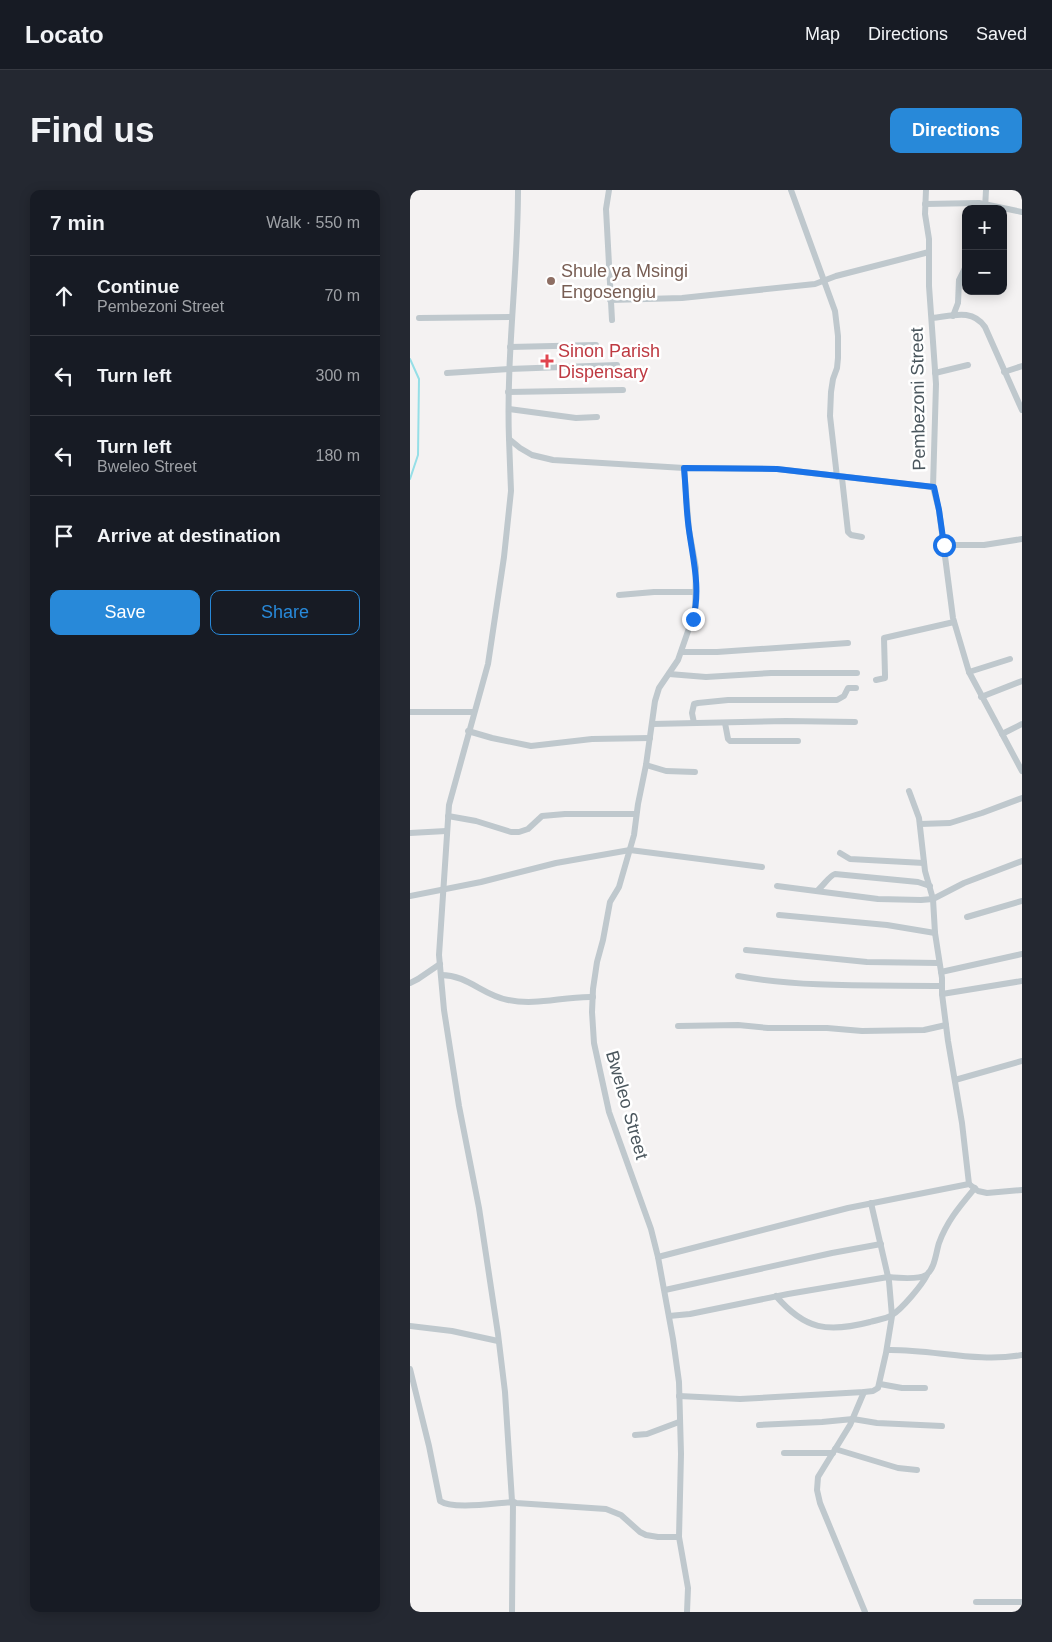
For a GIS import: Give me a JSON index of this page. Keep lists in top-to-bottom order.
{
  "streets": {
    "street": ["Pembezoni Street", "Bweleo Street"]
  },
  "places": {
    "other": ["Shule ya Msingi Engosengiu"],
    "health": ["Sinon Parish Dispensary"]
  },
  "page": {
    "header": "Locato",
    "nav": ["Map", "Directions", "Saved"],
    "buttons": [
      "Directions",
      ["Save", "Share"]
    ],
    "title": "Find us",
    "heading": ["7 min", "Walk · 550 m"],
    "map_buttons": ["+", "−"],
    "list": [
      ["Continue", "Pembezoni Street", "70 m"],
      ["Turn left", "300 m"],
      ["Turn left", "Bweleo Street", "180 m"],
      "Arrive at destination"
    ]
  }
}
